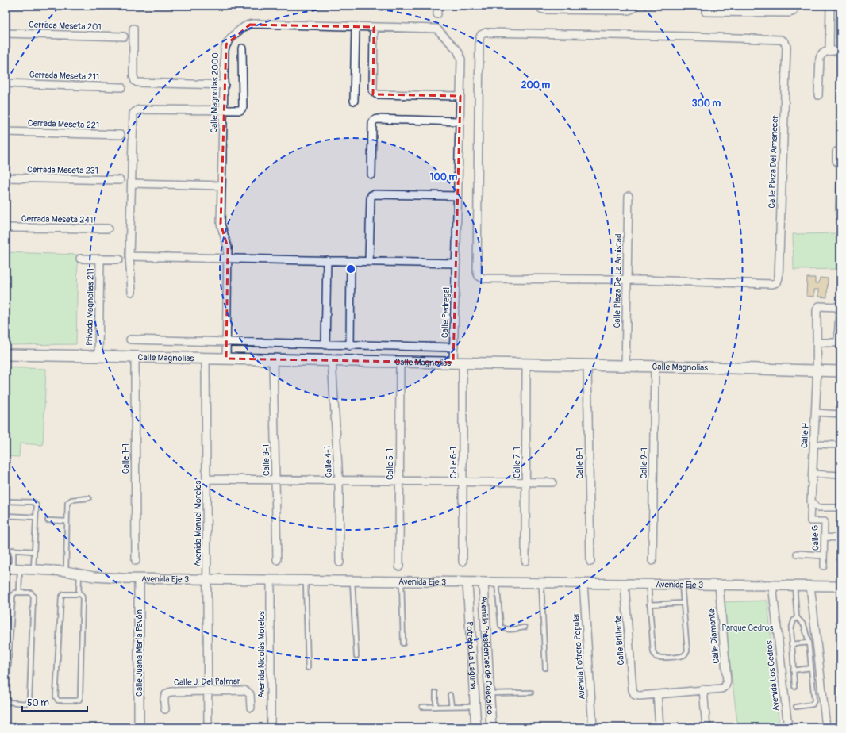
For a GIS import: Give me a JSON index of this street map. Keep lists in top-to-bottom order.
{
  "streets": {
    "main road": ["Calle Magnolias"],
    "street": [
      "Cerrada Meseta 201",
      "Cerrada Meseta 211",
      "Calle Magnolias 2000",
      "Cerrada Meseta 221",
      "Calle Plaza Del Amanecer",
      "Cerrada Meseta 231",
      "Cerrada Meseta 241",
      "Calle Plaza De La Amistad",
      "Privada Magnolias 211",
      "Calle Pedregal",
      "Calle H",
      "Calle 1-1",
      "Calle 3-1",
      "Calle 4-1",
      "Calle 6-1",
      "Calle 7-1",
      "Calle 8-1",
      "Calle 9-1",
      "Calle 5-1",
      "Avenida Manuel Morelos",
      "Calle G",
      "Avenida Eje 3",
      "Calle Diamante",
      "Calle Brillante",
      "Calle Juana María Pavón",
      "Avenida Nicolás Morelos",
      "Potrero La Laguna",
      "Avenida Presidentes de Coacalco",
      "Avenida Potrero Popular",
      "Avenida Los Cedros",
      "Calle J. Del Palmar"
    ]
  },
  "crossings": [
    ["Calle Magnolias 2000", "Calle Magnolias"],
    ["Calle Plaza Del Amanecer", "Calle Plaza De La Amistad"],
    ["Calle Plaza De La Amistad", "Calle Magnolias"],
    ["Privada Magnolias 211", "Calle Magnolias"],
    ["Calle Pedregal", "Calle Magnolias"],
    ["Calle Pedregal", "Calle 6-1"],
    ["Calle Magnolias", "Calle H"],
    ["Calle Magnolias", "Calle 1-1"],
    ["Calle Magnolias", "Calle 3-1"],
    ["Calle Magnolias", "Calle 4-1"],
    ["Calle Magnolias", "Calle 6-1"],
    ["Calle Magnolias", "Calle 7-1"],
    ["Calle Magnolias", "Calle 8-1"],
    ["Calle Magnolias", "Calle 9-1"],
    ["Calle Magnolias", "Calle 5-1"],
    ["Calle Magnolias", "Avenida Manuel Morelos"],
    ["Calle H", "Calle G"],
    ["Avenida Manuel Morelos", "Avenida Eje 3"],
    ["Avenida Manuel Morelos", "Calle J. Del Palmar"],
    ["Avenida Eje 3", "Calle Diamante"],
    ["Avenida Eje 3", "Calle Brillante"],
    ["Avenida Eje 3", "Calle Juana María Pavón"],
    ["Avenida Eje 3", "Avenida Nicolás Morelos"],
    ["Avenida Eje 3", "Potrero La Laguna"],
    ["Avenida Eje 3", "Avenida Presidentes de Coacalco"],
    ["Avenida Eje 3", "Avenida Potrero Popular"],
    ["Avenida Eje 3", "Avenida Los Cedros"]
  ],
  "parks": ["Parque Cedros"],
  "scale_bar": "50 m",
  "rings": ["200 m", "300 m", "100 m"]
}
